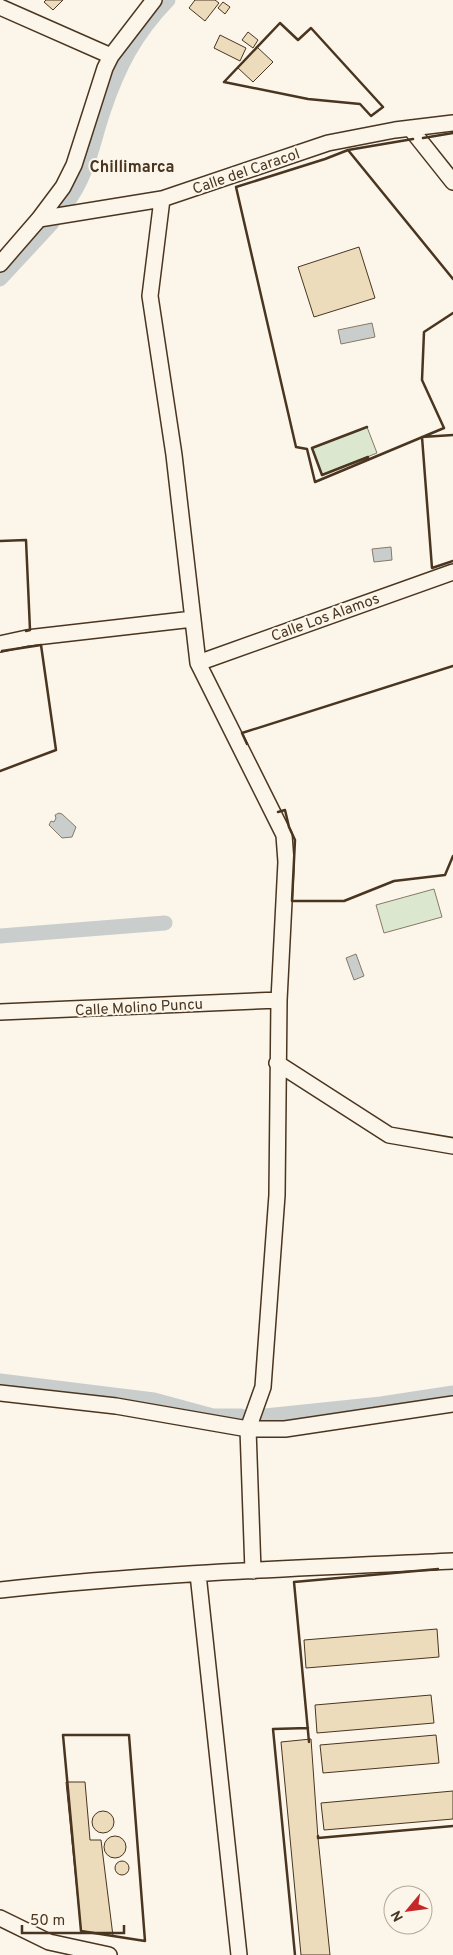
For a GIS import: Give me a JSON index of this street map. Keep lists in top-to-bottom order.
{
  "streets": {
    "street": ["Calle del Caracol", "Calle Los Alamos", "Calle Molino Puncu"]
  },
  "districts": ["Chillimarca"],
  "scale_bar": "50 m",
  "north": "bottom left"
}
